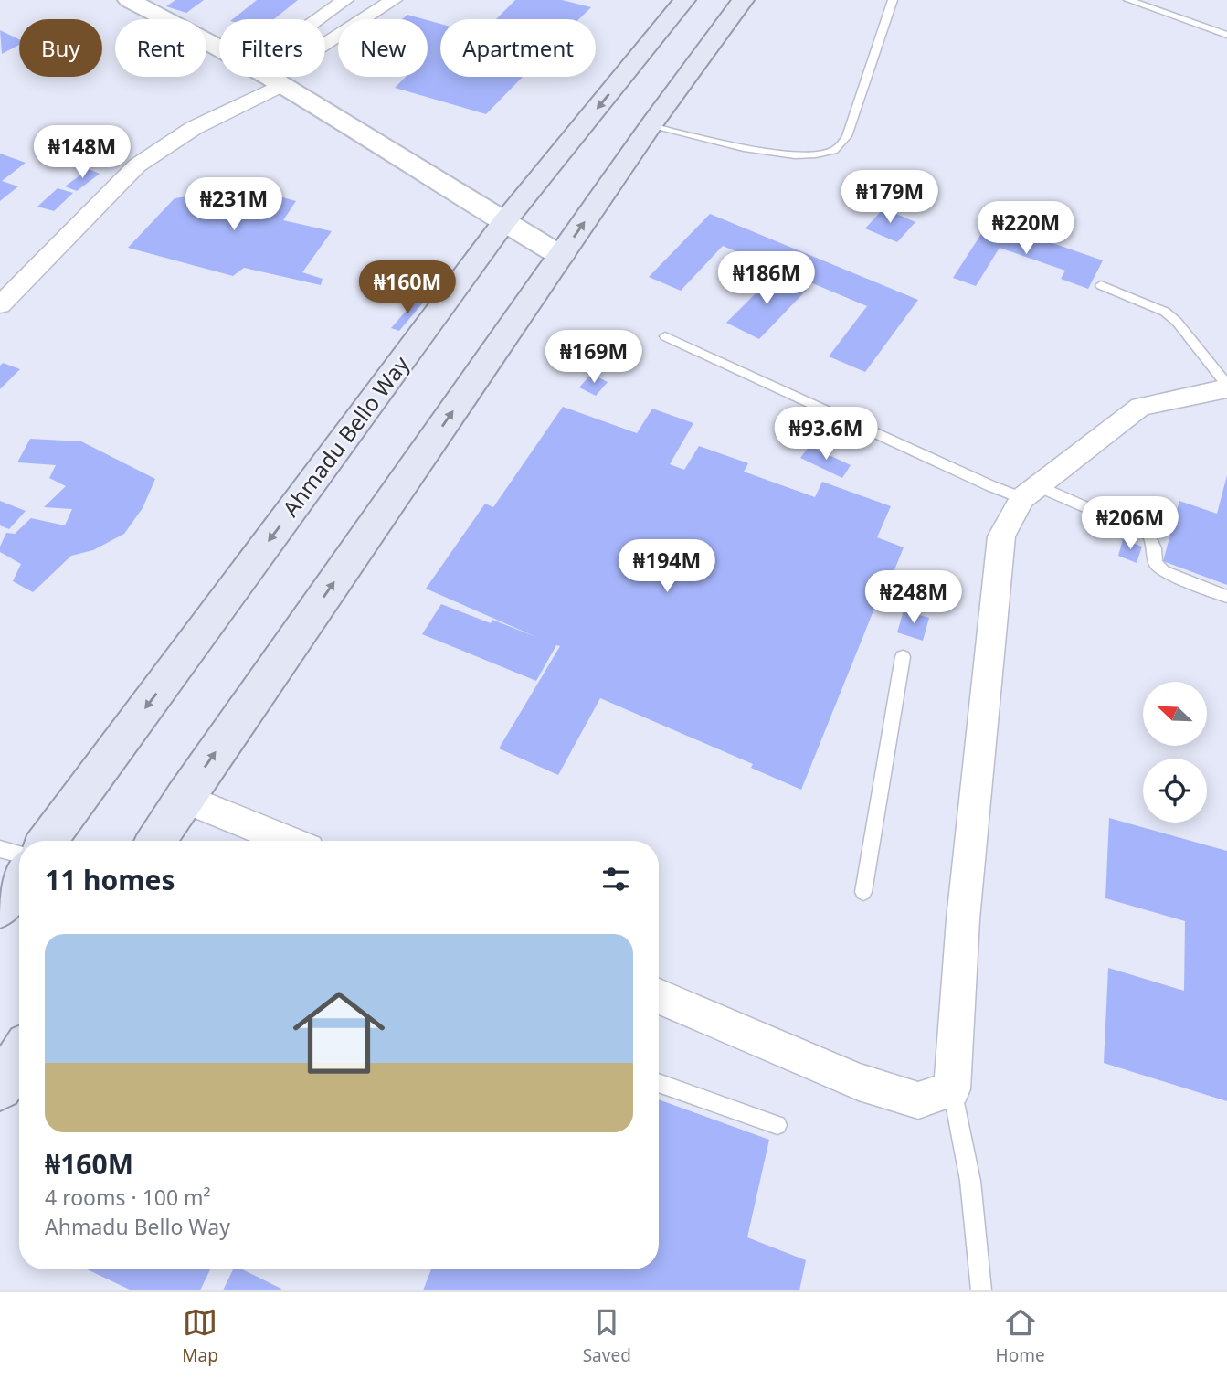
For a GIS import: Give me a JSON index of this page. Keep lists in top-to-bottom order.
{
  "streets": {
    "main road": ["Ahmadu Bello Way"]
  },
  "north": "top left",
  "page": {
    "chip": [
      "Buy",
      "Rent",
      "Filters",
      "New",
      "Apartment"
    ],
    "price": [
      "₦148M",
      "₦179M",
      "₦231M",
      "₦220M",
      "₦186M",
      "₦160M",
      "₦169M",
      "₦93.6M",
      "₦206M",
      "₦194M",
      "₦248M"
    ],
    "heading": "11 homes",
    "list": [
      {
        "name": "₦160M",
        "note": "4 rooms · 100 m² · Ahmadu Bello Way"
      }
    ],
    "tabs": ["Map", "Saved", "Home"]
  }
}
